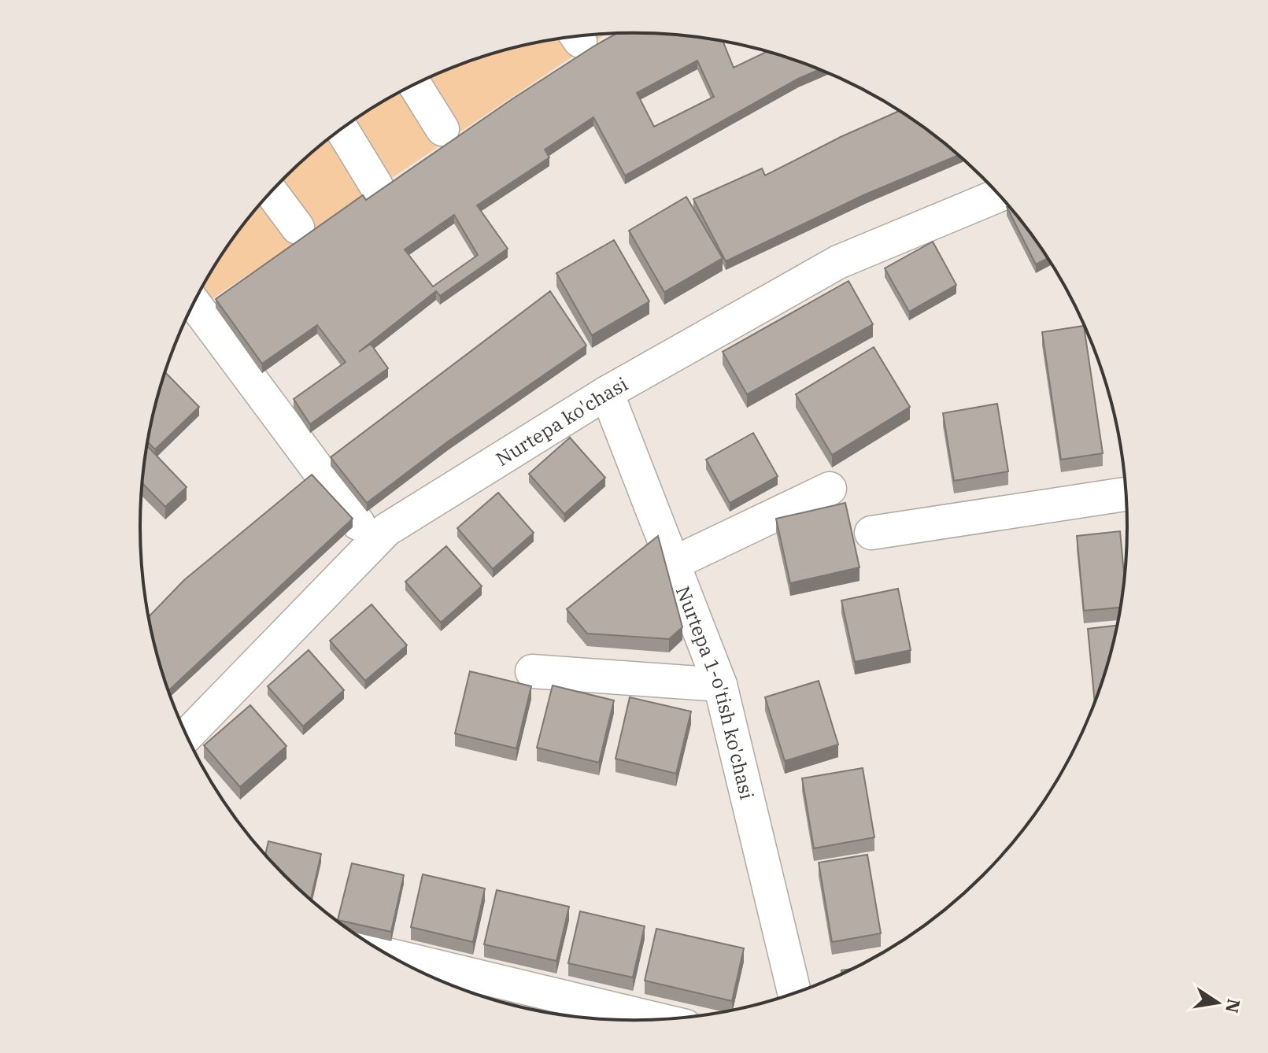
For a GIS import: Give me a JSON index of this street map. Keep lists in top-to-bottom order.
{
  "streets": {
    "street": ["Nurtepa ko'chasi", "Nurtepa 1-o'tish ko'chasi"]
  },
  "crossings": [
    ["Nurtepa ko'chasi", "Nurtepa 1-o'tish ko'chasi"]
  ],
  "north": "right"
}
